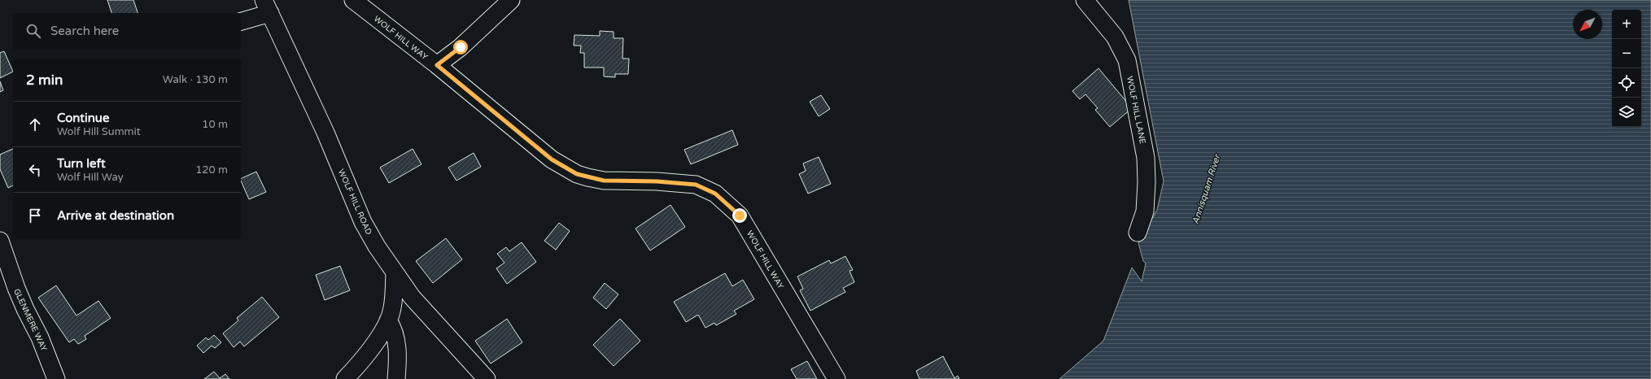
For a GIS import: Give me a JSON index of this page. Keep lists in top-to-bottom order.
{
  "streets": {
    "street": [
      "WOLF HILL WAY",
      "WOLF HILL LANE",
      "WOLF HILL ROAD",
      "GLENMERE WAY"
    ]
  },
  "water": ["Annisquam River"],
  "north": "bottom left",
  "page": {
    "map_buttons": ["+", "−"],
    "search": "Search here",
    "heading": ["2 min", "Walk · 130 m"],
    "list": [
      ["Continue", "Wolf Hill Summit", "10 m"],
      ["Turn left", "Wolf Hill Way", "120 m"],
      "Arrive at destination"
    ]
  }
}
